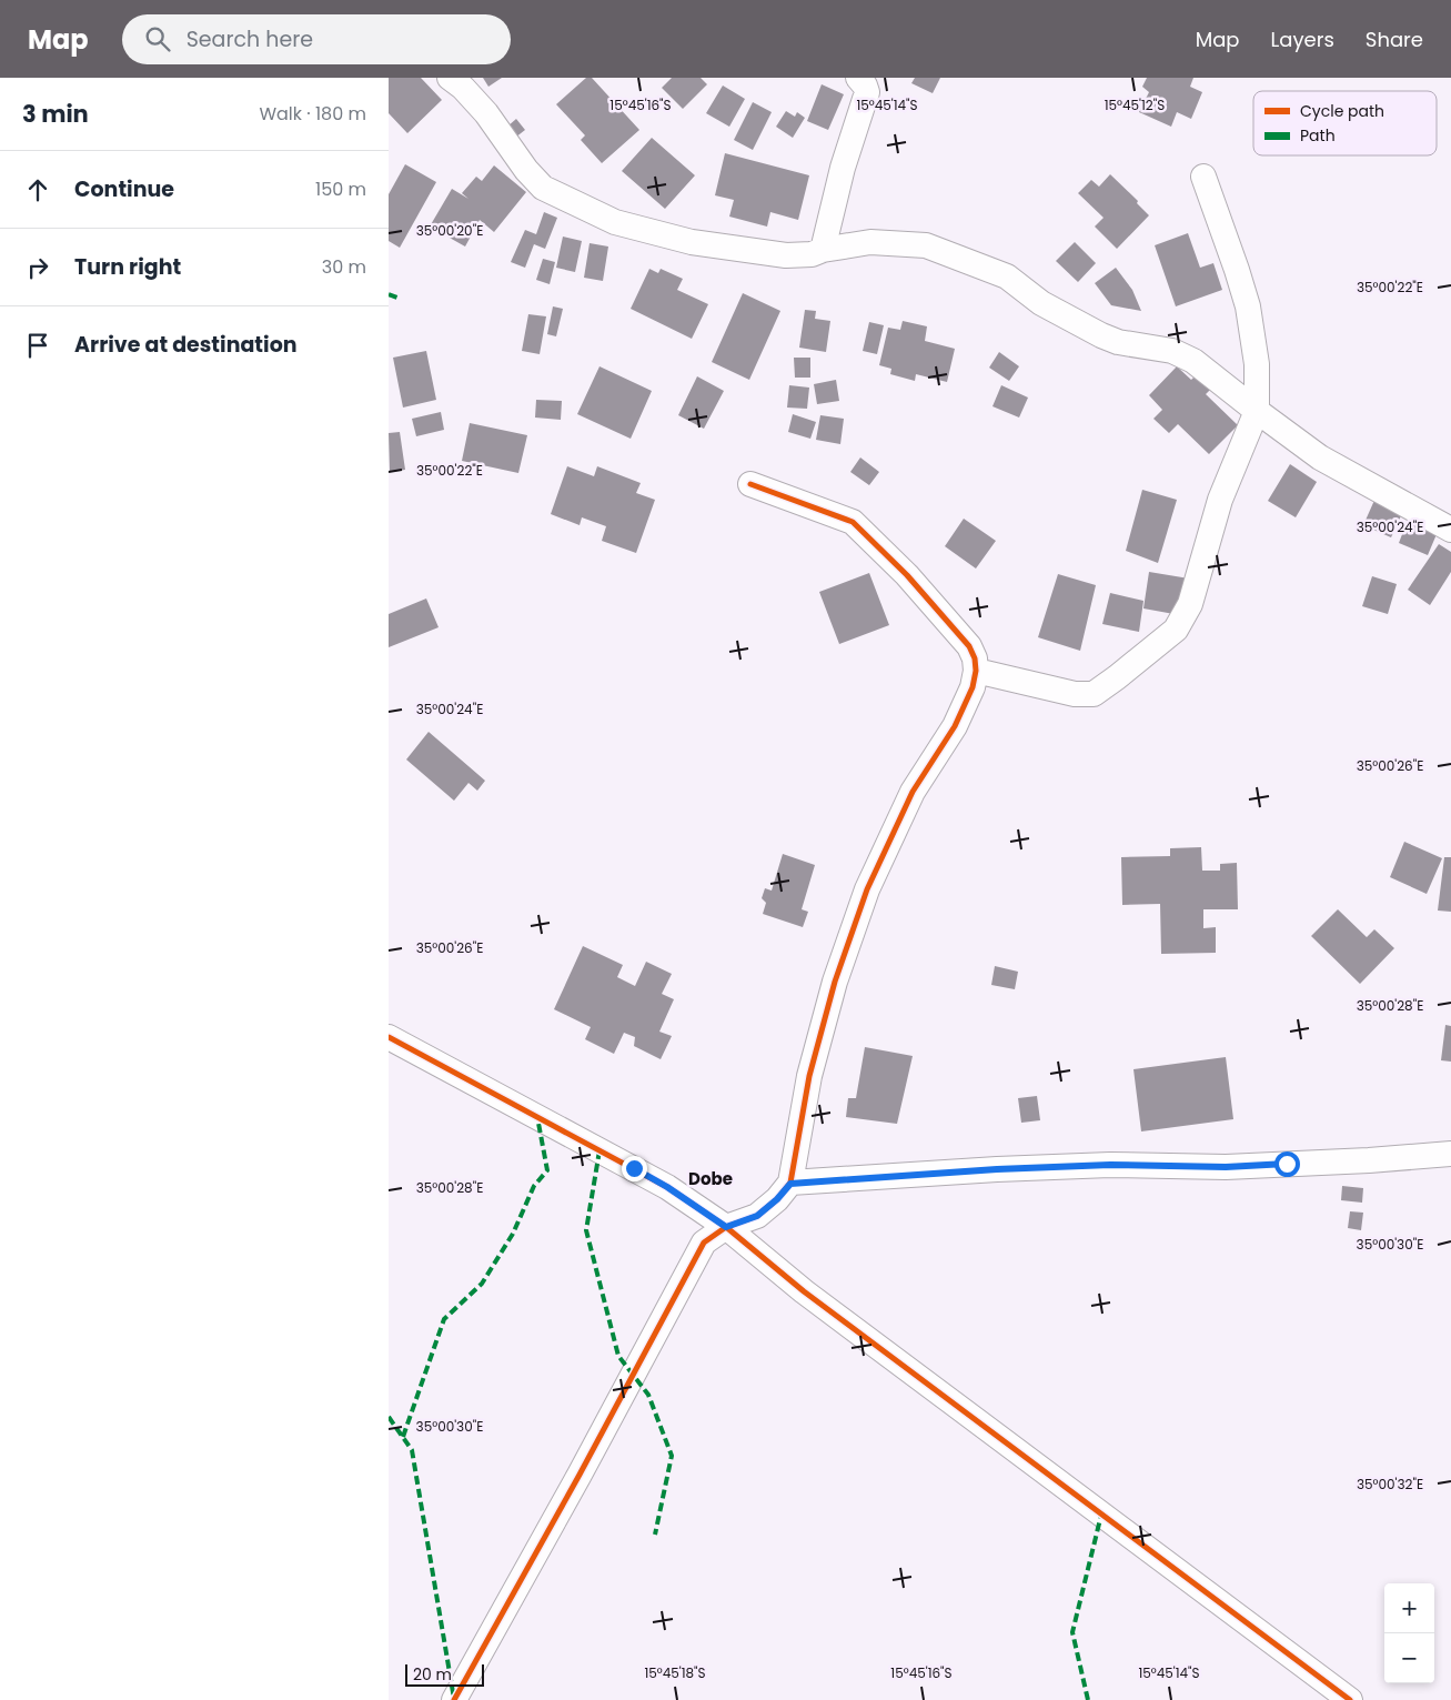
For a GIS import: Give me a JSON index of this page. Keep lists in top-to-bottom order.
{
  "districts": ["Dobe"],
  "legend": ["Cycle path", "Path"],
  "scale_bar": "20 m",
  "page": {
    "header": "Map",
    "search": "Search here",
    "nav": ["Map", "Layers", "Share"],
    "heading": ["3 min", "Walk · 180 m"],
    "list": [
      ["Continue", "150 m"],
      ["Turn right", "30 m"],
      "Arrive at destination"
    ],
    "map_buttons": ["+", "−"],
    "scale": "20 m"
  },
  "coordinates": [
    "15°45'16\"S",
    "15°45'14\"S",
    "15°45'12\"S",
    "35°00'20\"E",
    "35°00'22\"E",
    "35°00'24\"E",
    "35°00'26\"E",
    "35°00'28\"E",
    "35°00'30\"E",
    "35°00'32\"E",
    "15°45'18\"S"
  ]
}
